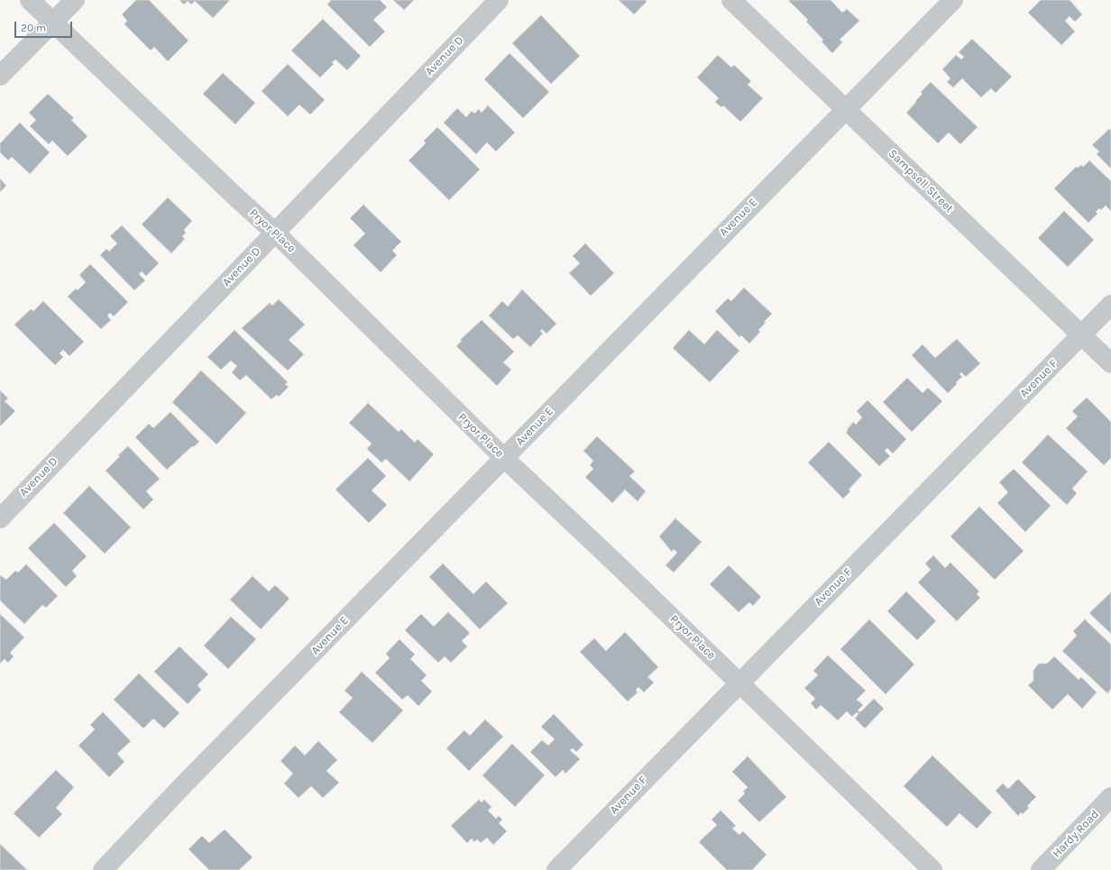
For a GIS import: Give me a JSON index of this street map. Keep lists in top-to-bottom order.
{
  "streets": {
    "street": [
      "Avenue D",
      "Sampsell Street",
      "Avenue E",
      "Pryor Place",
      "Avenue F",
      "Hardy Road"
    ]
  },
  "crossings": [
    ["Avenue D", "Pryor Place"],
    ["Sampsell Street", "Avenue E"],
    ["Sampsell Street", "Avenue F"],
    ["Avenue E", "Pryor Place"],
    ["Pryor Place", "Avenue F"]
  ],
  "scale_bar": "20 m"
}
